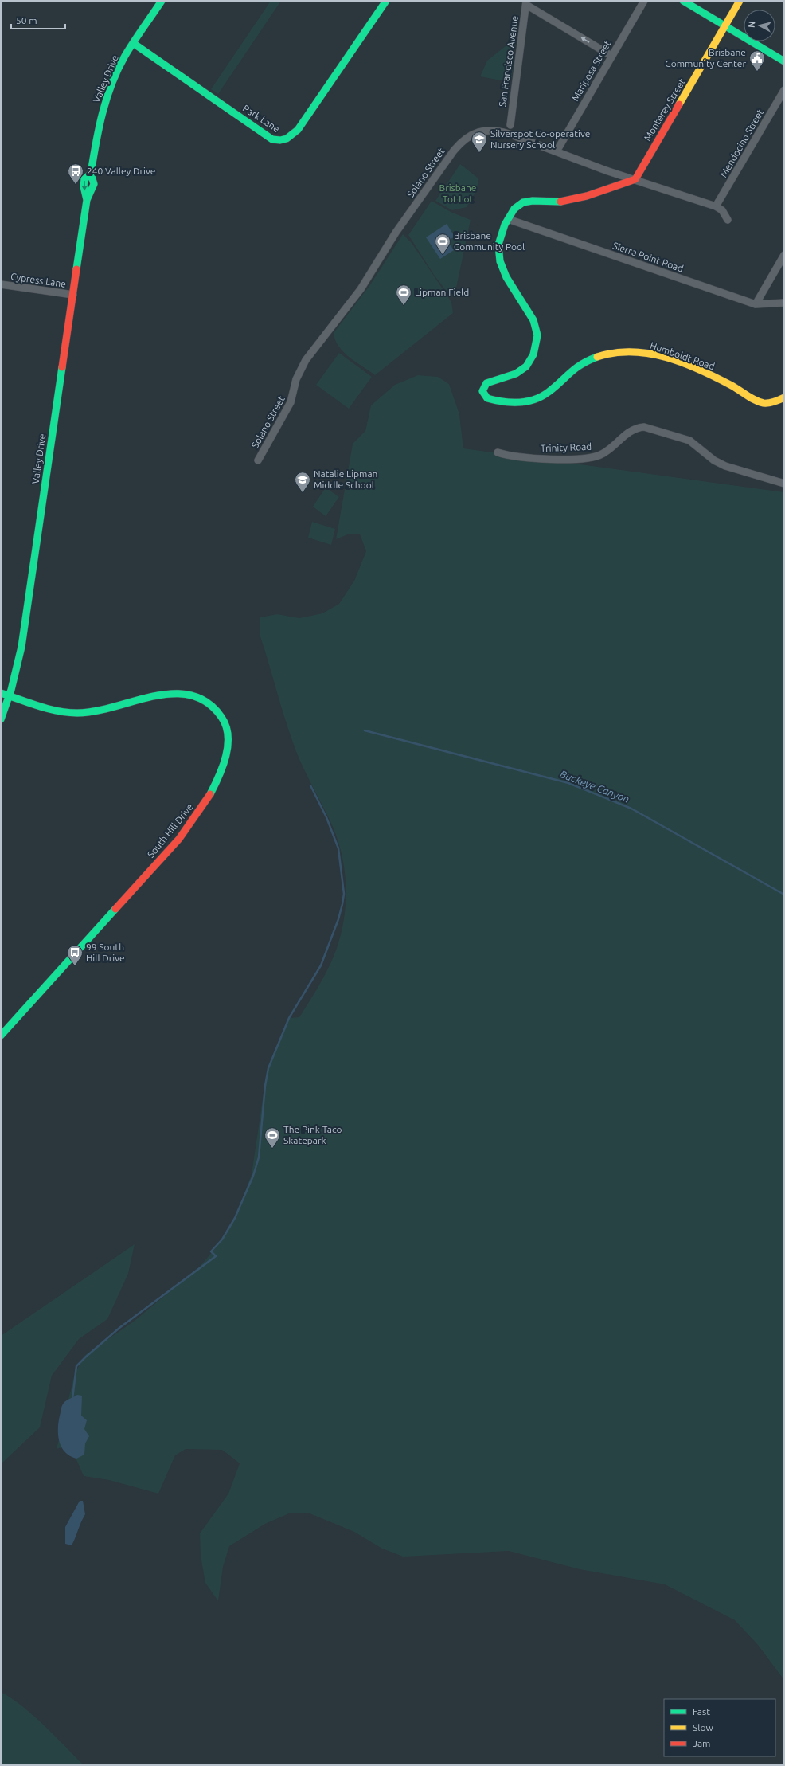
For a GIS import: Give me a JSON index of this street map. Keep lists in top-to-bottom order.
{
  "streets": {
    "street": [
      "San Francisco Avenue",
      "Mariposa Street",
      "Valley Drive",
      "Monterey Street",
      "Park Lane",
      "Mendocino Street",
      "Solano Street",
      "Sierra Point Road",
      "Cypress Lane",
      "Humboldt Road",
      "Trinity Road",
      "South Hill Drive"
    ]
  },
  "crossings": [
    ["Mariposa Street", "Solano Street"],
    ["Valley Drive", "Park Lane"],
    ["Valley Drive", "Cypress Lane"],
    ["Valley Drive", "South Hill Drive"],
    ["Monterey Street", "Solano Street"],
    ["Monterey Street", "Humboldt Road"],
    ["Mendocino Street", "Solano Street"],
    ["Solano Street", "Humboldt Road"],
    ["Sierra Point Road", "Humboldt Road"]
  ],
  "water": ["Buckeye Canyon"],
  "parks": ["Brisbane Tot Lot"],
  "places": {
    "public building": ["Brisbane Community Center"],
    "school or university": ["Silverspot Co-operative Nursery School", "Natalie Lipman Middle School"],
    "bus stop": ["240 Valley Drive", "99 South Hill Drive"],
    "sports": ["Brisbane Community Pool", "Lipman Field", "The Pink Taco Skatepark"]
  },
  "legend": ["Fast", "Slow", "Jam"],
  "scale_bar": "50 m",
  "north": "left"
}
